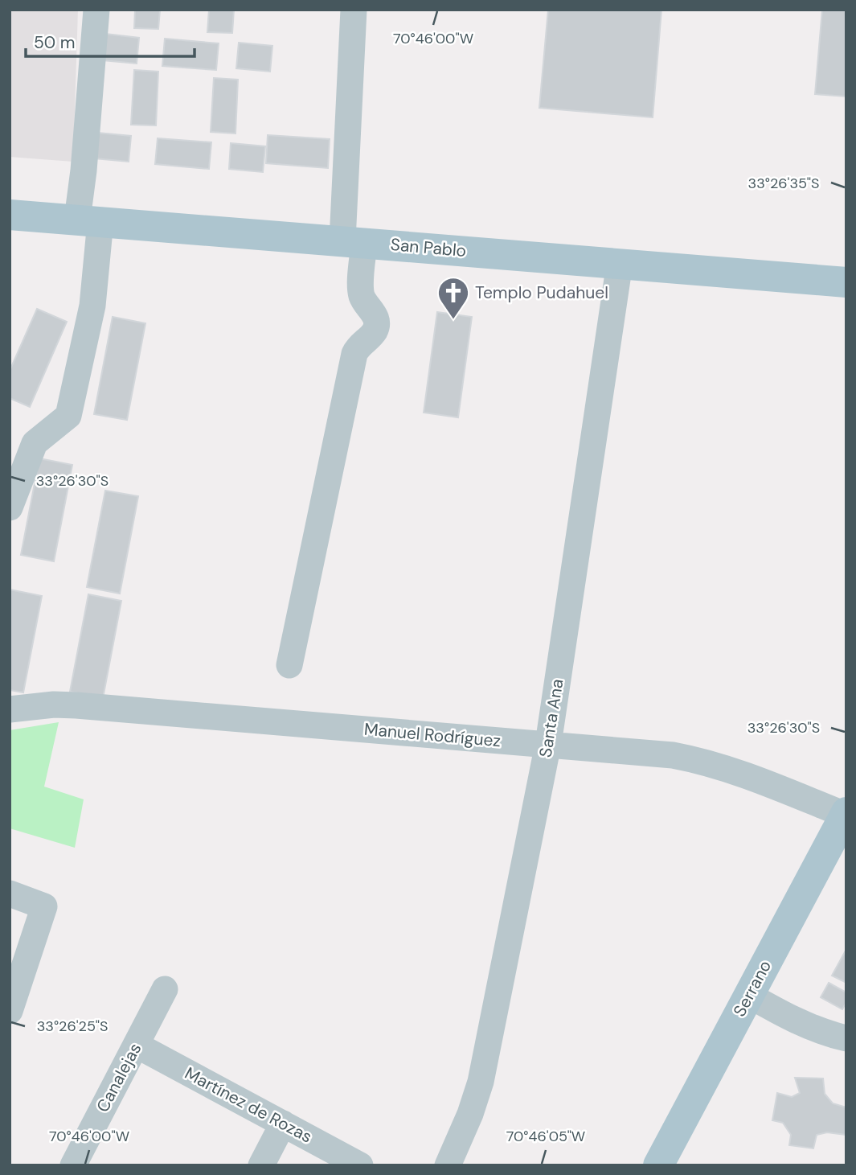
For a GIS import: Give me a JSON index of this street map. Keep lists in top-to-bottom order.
{
  "streets": {
    "main road": ["San Pablo", "Serrano"],
    "street": [
      "Santa Ana",
      "Manuel Rodríguez",
      "Canalejas",
      "Martínez de Rozas"
    ]
  },
  "crossings": [
    ["San Pablo", "Santa Ana"],
    ["Santa Ana", "Manuel Rodríguez"],
    ["Manuel Rodríguez", "Serrano"],
    ["Canalejas", "Martínez de Rozas"]
  ],
  "places": {
    "church": ["Templo Pudahuel"]
  },
  "scale_bar": "50 m",
  "coordinates": [
    "70°46'00\"W",
    "33°26'35\"S",
    "33°26'30\"S",
    "33°26'25\"S",
    "70°46'05\"W"
  ]
}
